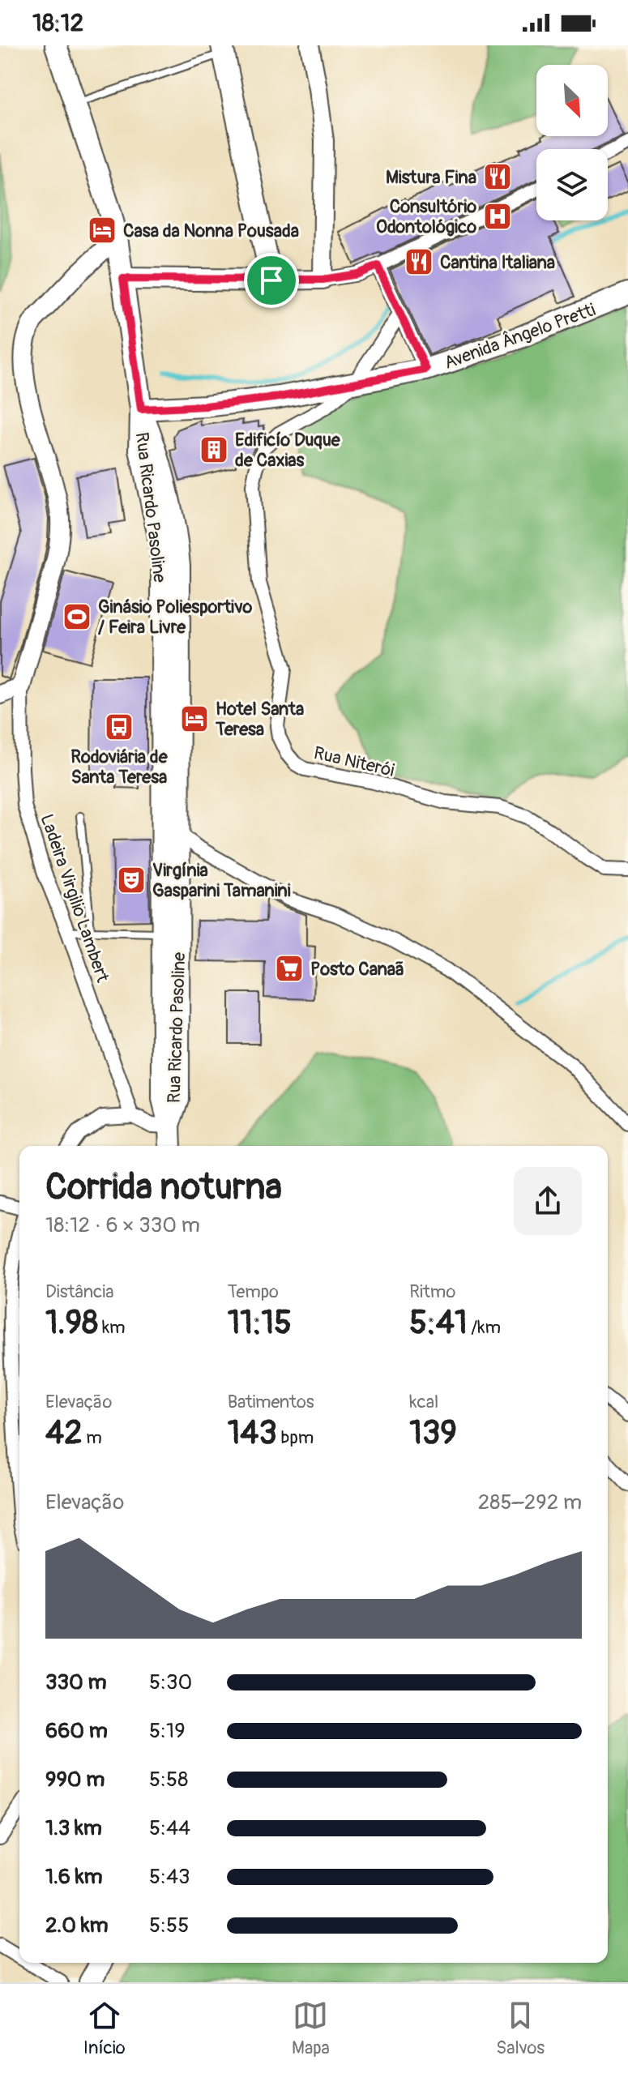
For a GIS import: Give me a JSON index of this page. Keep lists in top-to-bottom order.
{
  "streets": {
    "main road": ["Avenida Ângelo Pretti", "Rua Ricardo Pasoline"],
    "street": ["Rua Niterói", "Ladeira Virgilio Lambert"]
  },
  "crossings": [
    ["Avenida Ângelo Pretti", "Rua Ricardo Pasoline"],
    ["Avenida Ângelo Pretti", "Rua Niterói"]
  ],
  "places": {
    "restaurant": ["Mistura Fina", "Cantina Italiana"],
    "hospital": ["Consultório Odontológico"],
    "hotel": ["Casa da Nonna Pousada", "Hotel Santa Teresa"],
    "building": ["Edificío Duque de Caxias"],
    "sports": ["Ginásio Poliesportivo / Feira Livre"],
    "bus stop": ["Rodoviária de Santa Teresa"],
    "theatre": ["Virgínia Gasparini Tamanini"],
    "supermarket": ["Posto Canaã"]
  },
  "north": "bottom right",
  "page": {
    "status": "18:12",
    "heading": ["Corrida noturna", "18:12 · 6 × 330 m"],
    "stats": [
      ["Distância", "1.98 km"],
      ["Tempo", "11:15"],
      ["Ritmo", "5:41 /km"],
      ["Elevação", "42 m"],
      ["Batimentos", "143 bpm"],
      ["kcal", "139"]
    ],
    "chart": ["Elevação", "285–292 m"],
    "list": [
      {
        "name": "330 m",
        "note": "5:30"
      },
      {
        "name": "660 m",
        "note": "5:19"
      },
      {
        "name": "990 m",
        "note": "5:58"
      },
      {
        "name": "1.3 km",
        "note": "5:44"
      },
      {
        "name": "1.6 km",
        "note": "5:43"
      },
      {
        "name": "2.0 km",
        "note": "5:55"
      }
    ],
    "tabs": ["Início", "Mapa", "Salvos"]
  }
}
